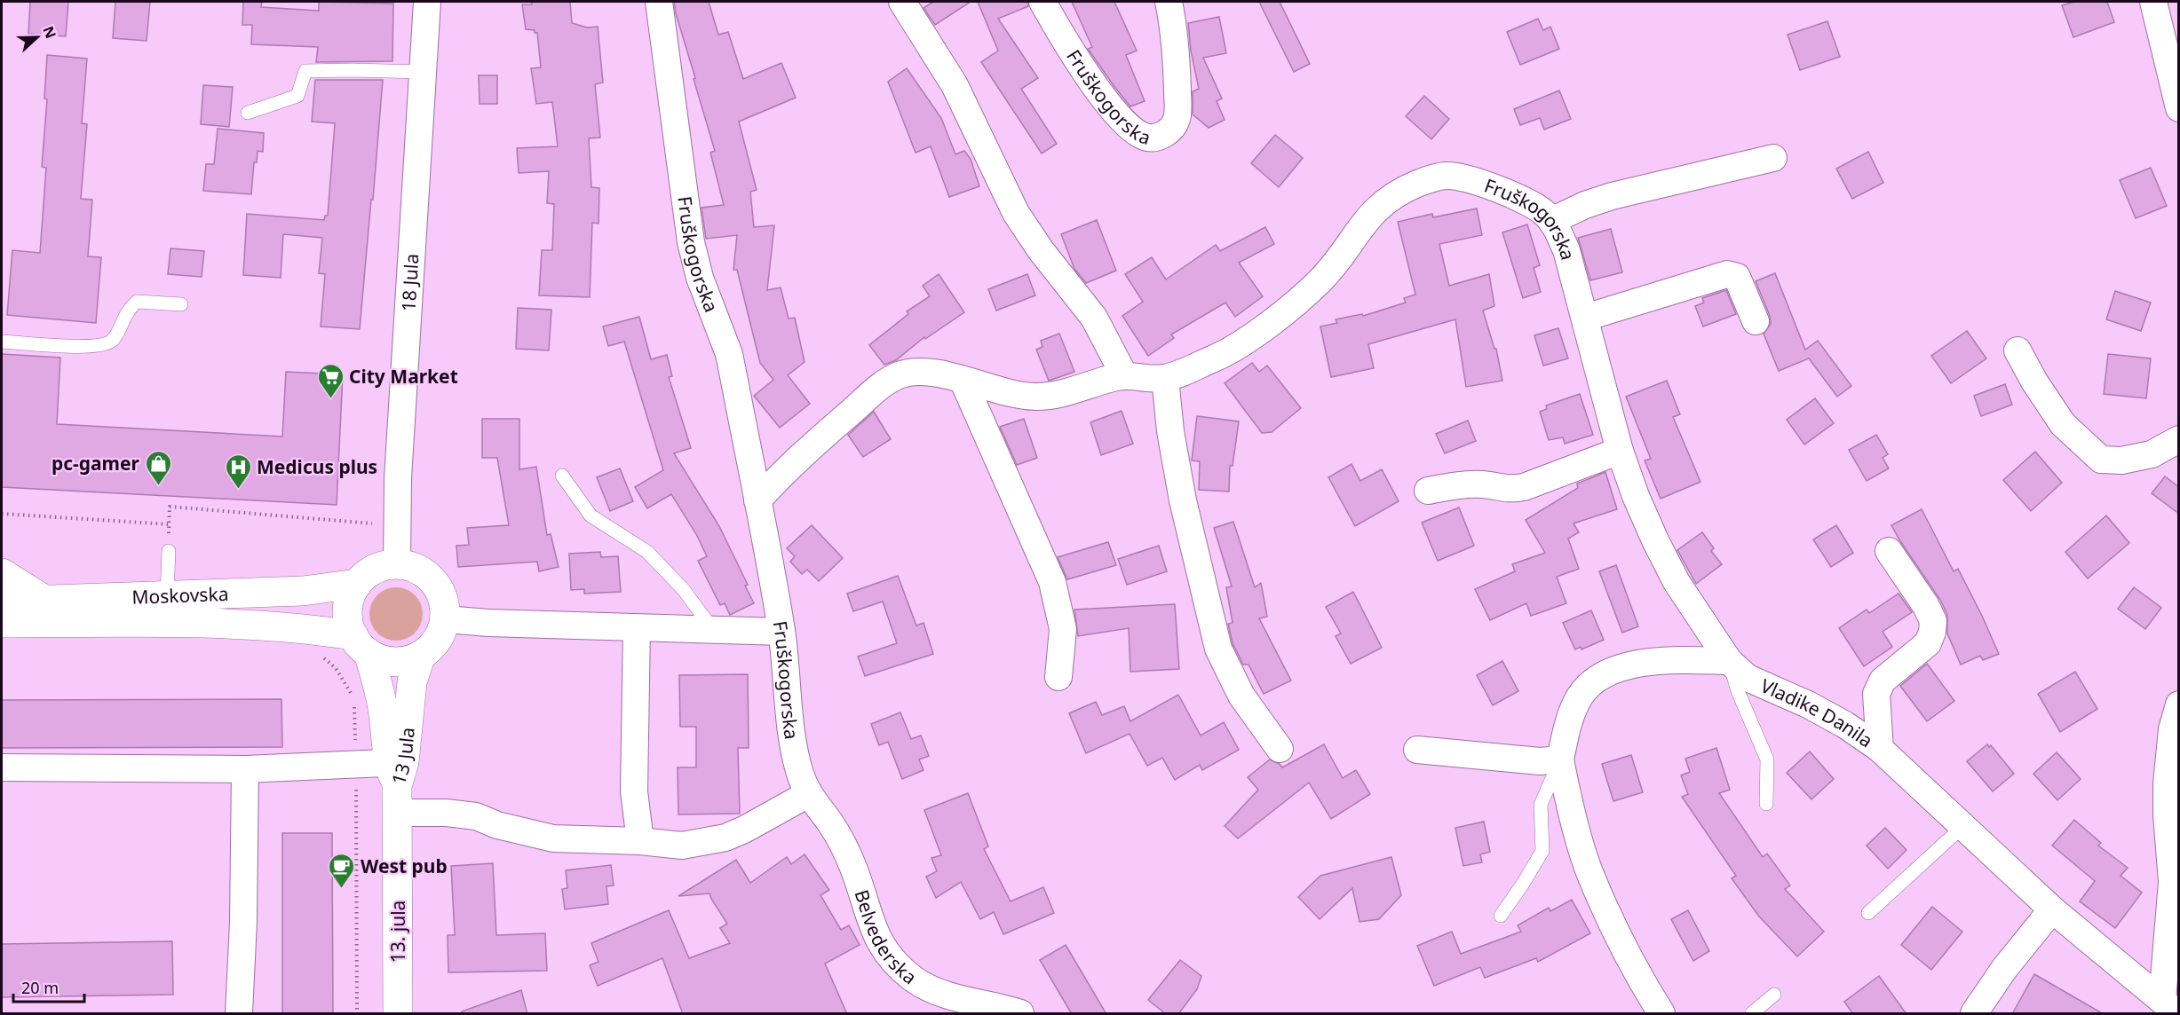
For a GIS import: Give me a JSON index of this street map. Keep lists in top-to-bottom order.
{
  "streets": {
    "main road": ["Moskovska", "13 Jula", "13. jula"],
    "street": [
      "Fruškogorska",
      "18 Jula",
      "Vladike Danila",
      "Belvederska"
    ]
  },
  "crossings": [
    ["Fruškogorska", "Vladike Danila"],
    ["Fruškogorska", "Belvederska"],
    ["18 Jula", "Moskovska"],
    ["18 Jula", "13 Jula"],
    ["Moskovska", "13 Jula"],
    ["13 Jula", "13. jula"]
  ],
  "places": {
    "supermarket": ["City Market"],
    "shop": ["pc-gamer"],
    "hospital": ["Medicus plus"],
    "cafe": ["West pub"]
  },
  "scale_bar": "20 m",
  "north": "right"
}
